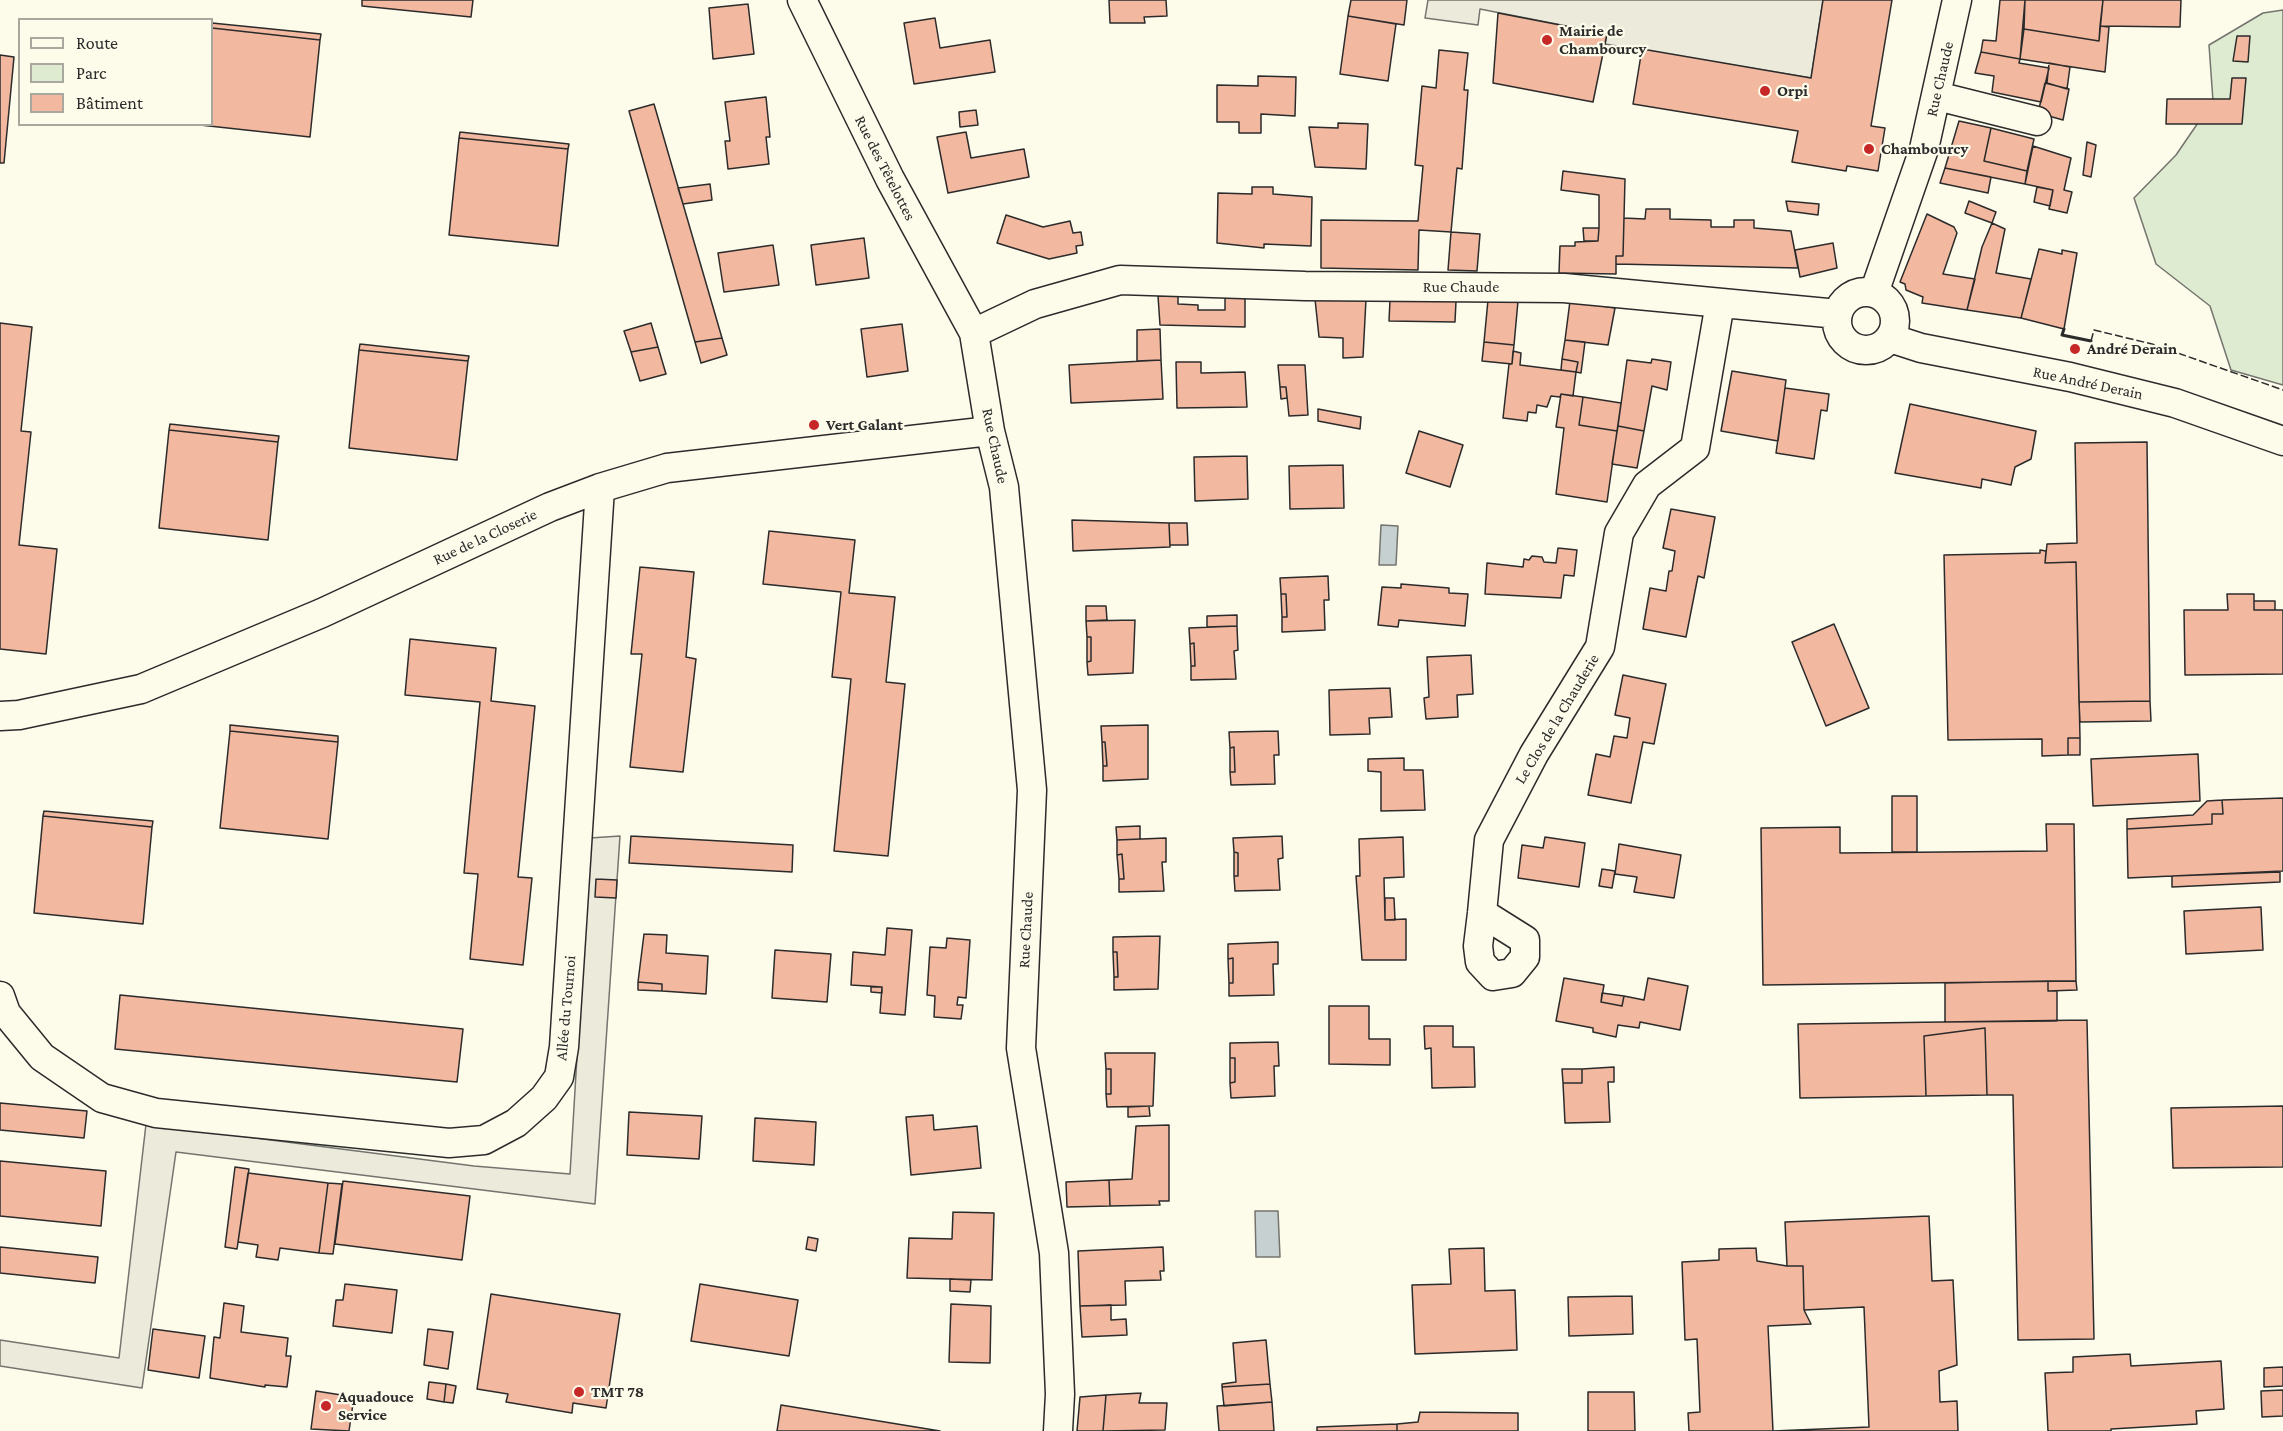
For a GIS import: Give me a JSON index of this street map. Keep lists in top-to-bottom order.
{
  "streets": {
    "street": [
      "Rue Chaude",
      "Rue des Têtelottes",
      "Rue André Derain",
      "Rue de la Closerie",
      "Le Clos de la Chauderie",
      "Allée du Tournoi"
    ]
  },
  "crossings": [
    ["Rue Chaude", "Rue des Têtelottes"],
    ["Rue Chaude", "Rue André Derain"],
    ["Rue Chaude", "Rue de la Closerie"],
    ["Rue Chaude", "Le Clos de la Chauderie"],
    ["Rue de la Closerie", "Allée du Tournoi"]
  ],
  "places": [
    "Mairie de Chambourcy",
    "Orpi",
    "Chambourcy",
    "André Derain",
    "Vert Galant",
    "TMT 78",
    "Aquadouce Service"
  ],
  "legend": ["Route", "Parc", "Bâtiment"]
}
